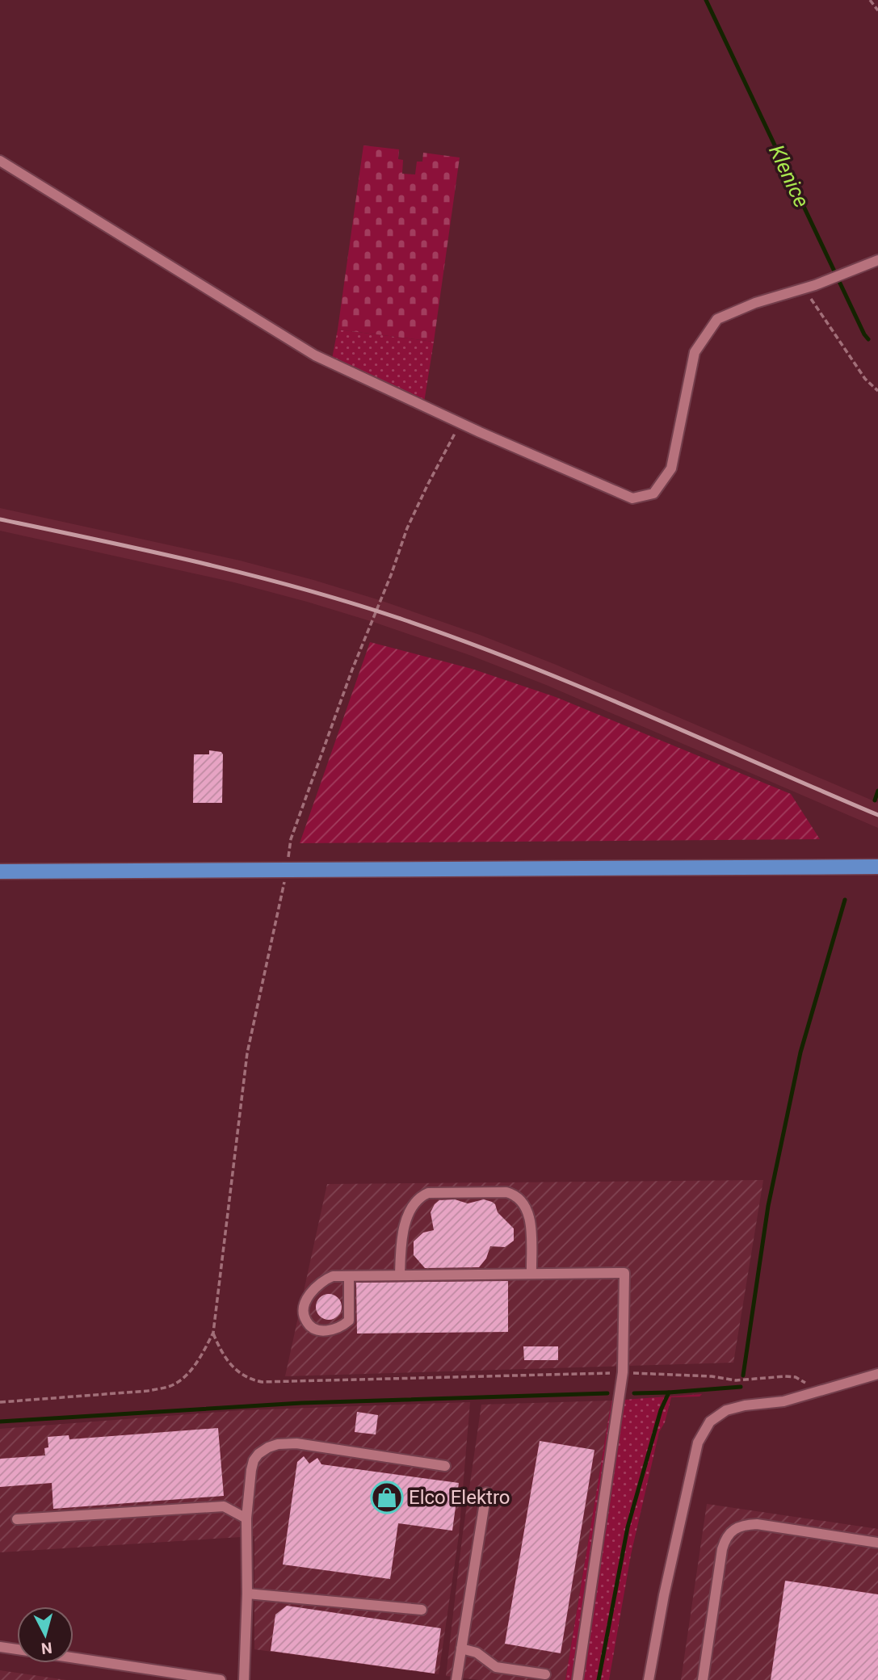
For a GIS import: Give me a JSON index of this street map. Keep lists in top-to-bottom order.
{
  "water": ["Klenice"],
  "places": {
    "shop": ["Elco Elektro"]
  },
  "north": "bottom"
}
